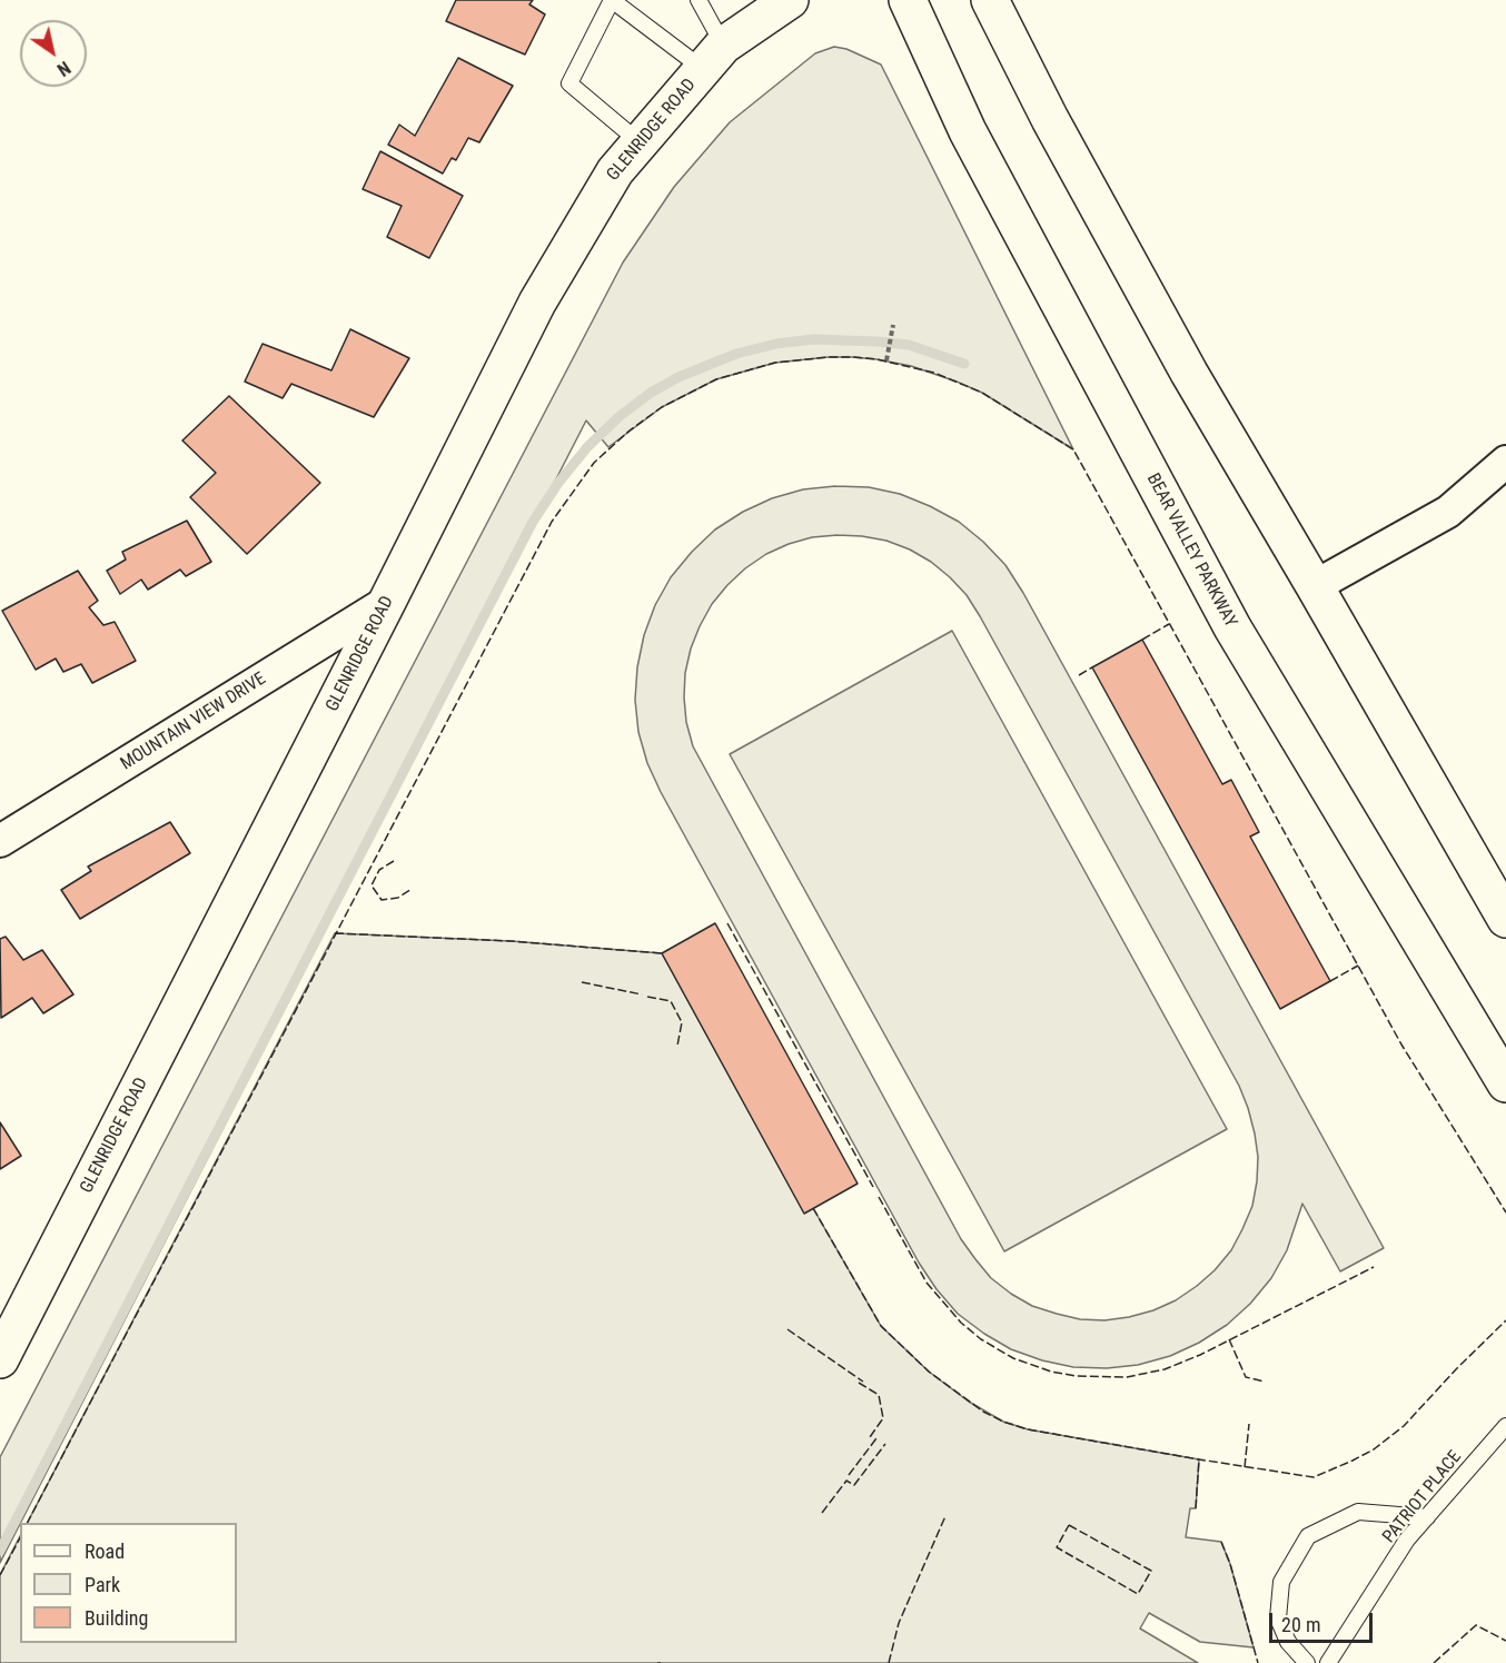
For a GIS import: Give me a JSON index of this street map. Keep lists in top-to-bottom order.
{
  "streets": {
    "main road": ["GLENRIDGE ROAD", "BEAR VALLEY PARKWAY"],
    "street": ["MOUNTAIN VIEW DRIVE"],
    "lane": ["PATRIOT PLACE"]
  },
  "crossings": [
    ["GLENRIDGE ROAD", "MOUNTAIN VIEW DRIVE"]
  ],
  "legend": ["Road", "Park", "Building"],
  "scale_bar": "20 m",
  "north": "bottom right"
}
